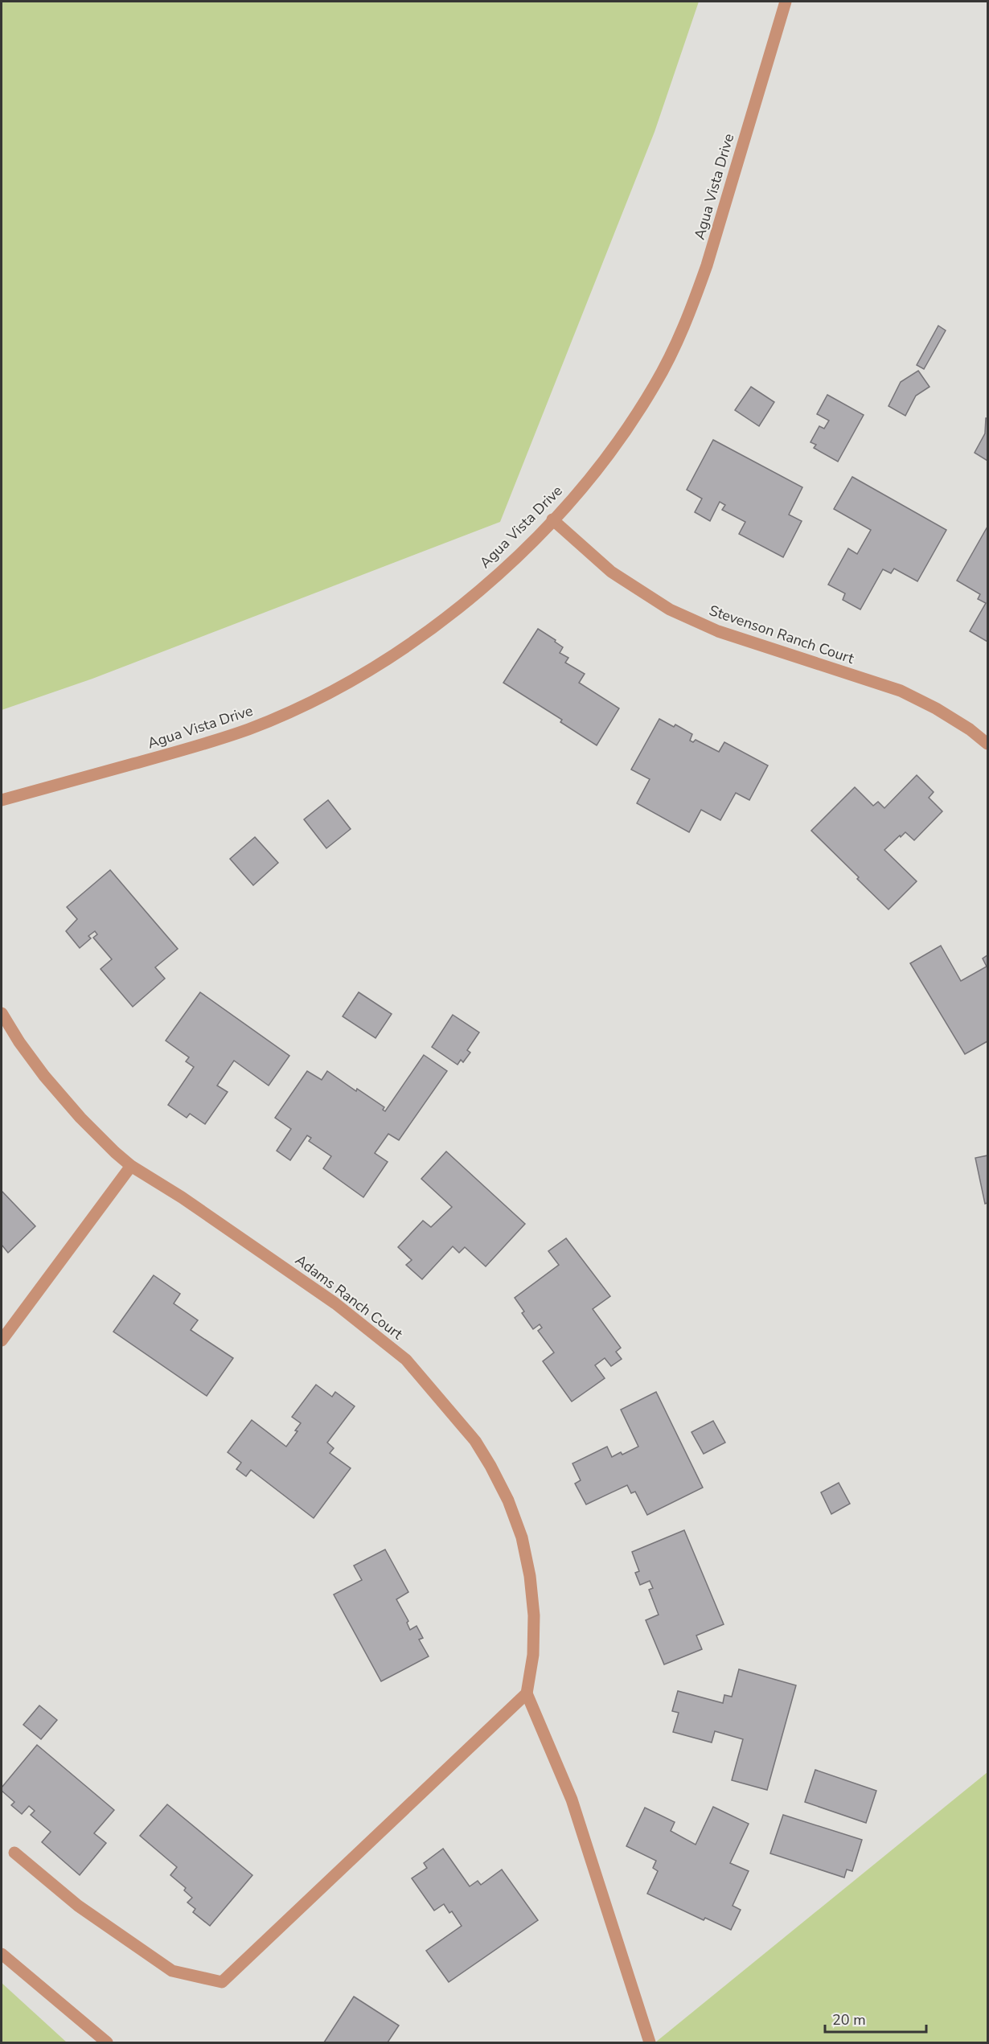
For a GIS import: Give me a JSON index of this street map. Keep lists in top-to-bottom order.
{
  "streets": {
    "street": ["Agua Vista Drive", "Stevenson Ranch Court", "Adams Ranch Court"]
  },
  "crossings": [
    ["Agua Vista Drive", "Stevenson Ranch Court"]
  ],
  "scale_bar": "20 m"
}
